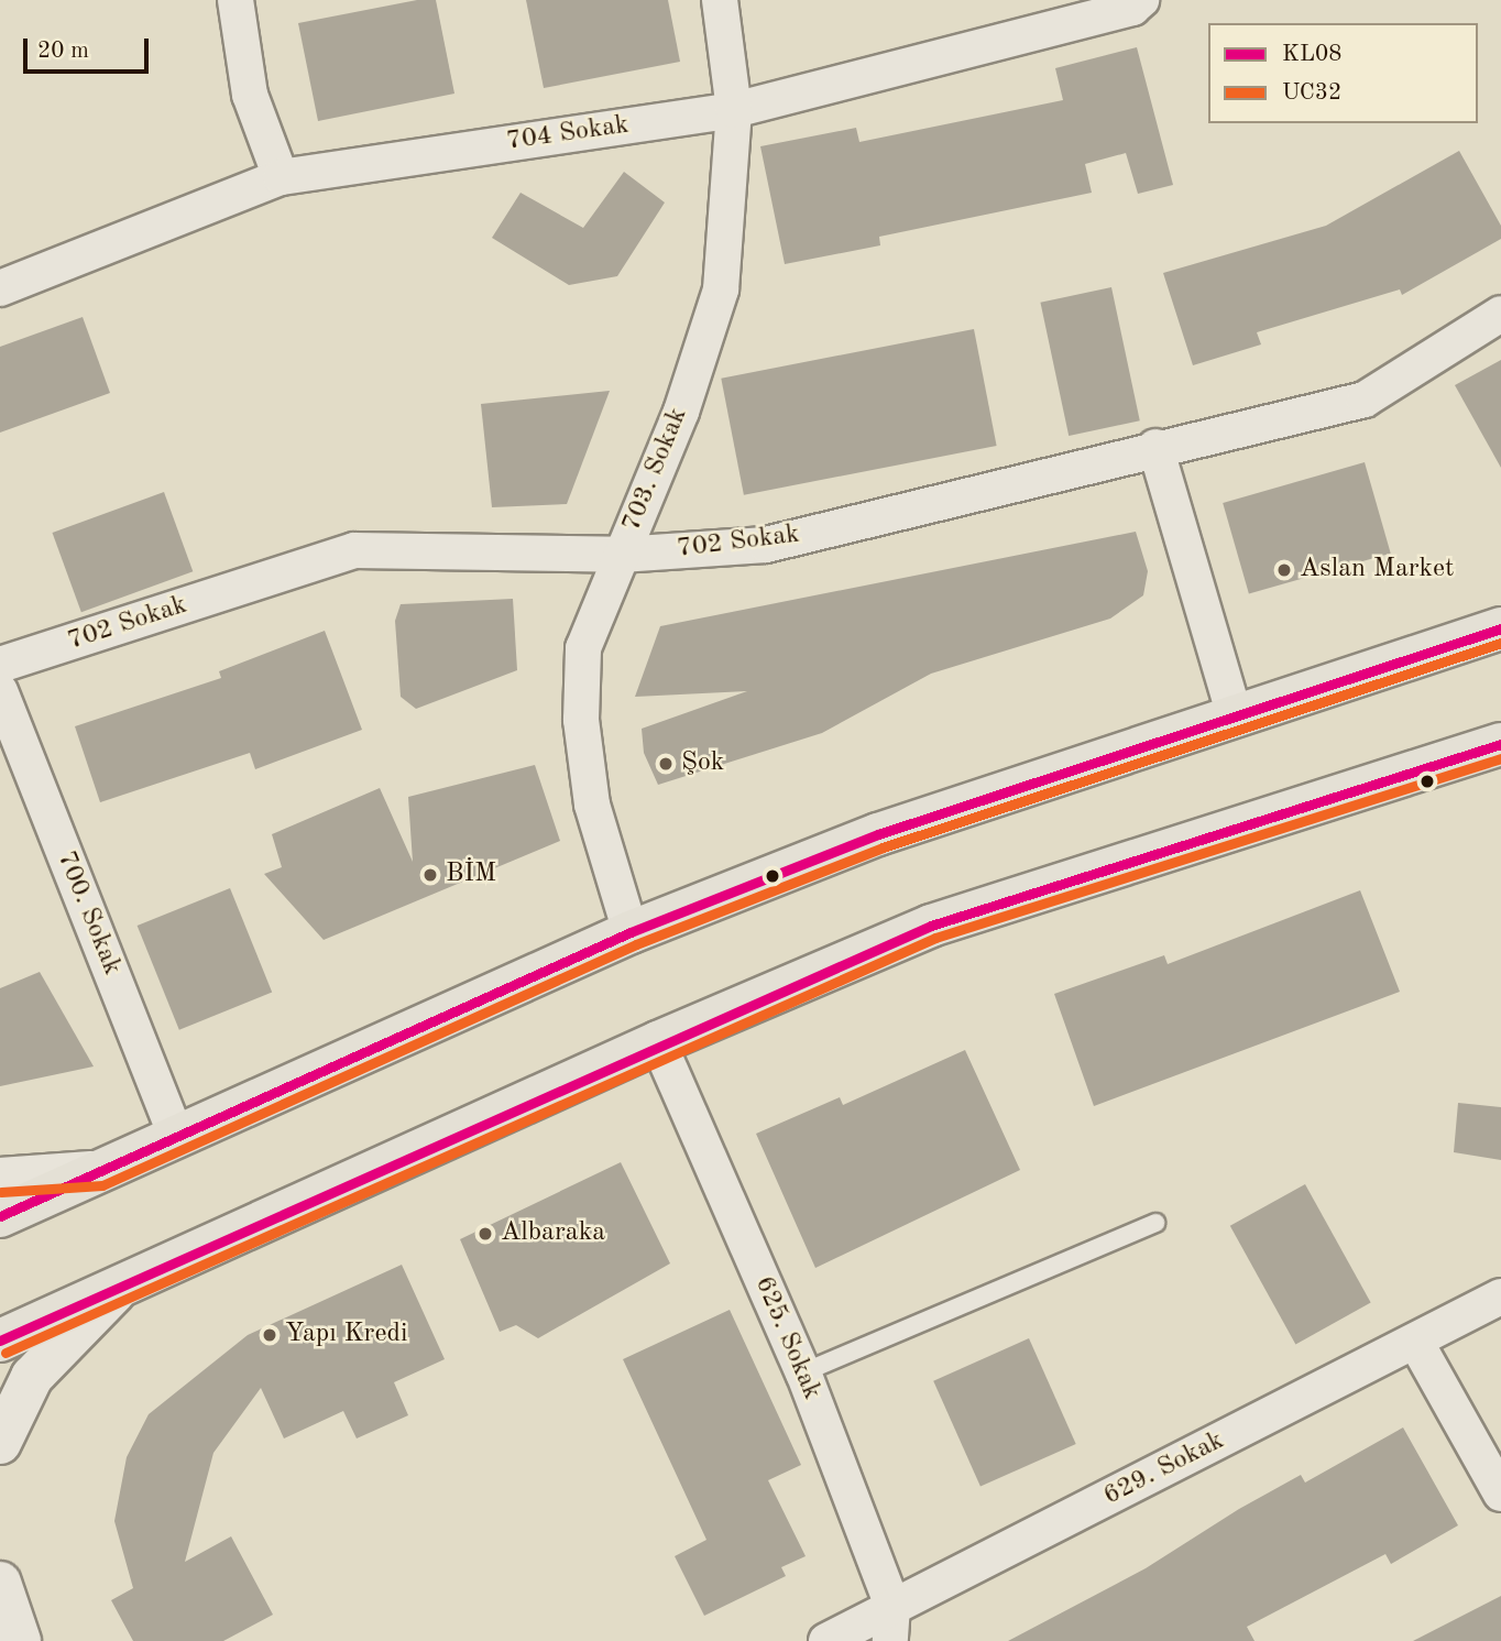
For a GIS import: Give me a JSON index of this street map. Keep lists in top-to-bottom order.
{
  "streets": {
    "street": [
      "704 Sokak",
      "703. Sokak",
      "702 Sokak",
      "700. Sokak",
      "625. Sokak",
      "629. Sokak"
    ]
  },
  "crossings": [
    ["704 Sokak", "703. Sokak"],
    ["703. Sokak", "702 Sokak"],
    ["625. Sokak", "629. Sokak"]
  ],
  "places": [
    "Aslan Market",
    "Şok",
    "BİM",
    "Albaraka",
    "Yapı Kredi"
  ],
  "lines": ["transit line KL08", "transit line UC32"],
  "legend": ["KL08", "UC32"],
  "scale_bar": "20 m"
}
